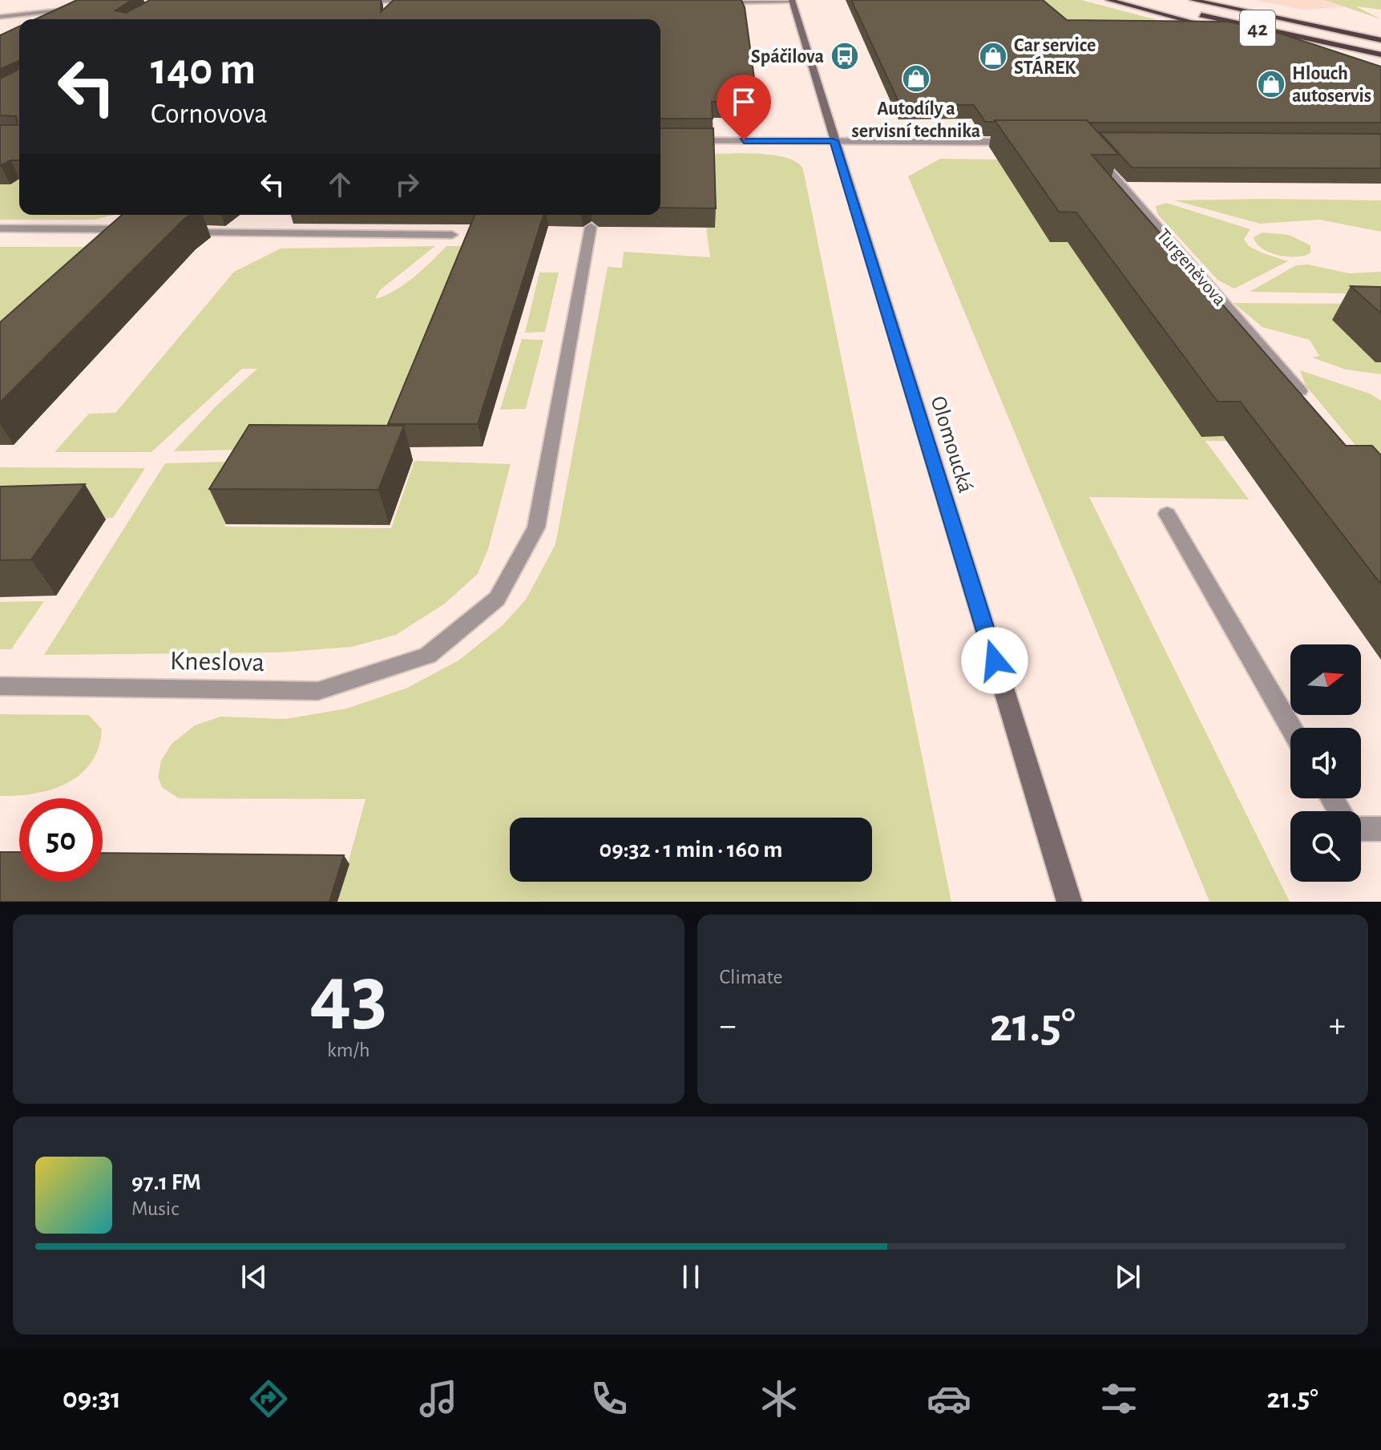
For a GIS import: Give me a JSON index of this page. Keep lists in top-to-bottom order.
{
  "streets": {
    "highway": ["42"],
    "main road": ["Olomoucká"],
    "street": ["Turgeněvova", "Kneslova"]
  },
  "places": {
    "bus stop": ["Spáčilova"],
    "shop": ["Car service STÁREK", "Autodíly a servisní technika", "Hlouch autoservis"]
  },
  "north": "right",
  "page": {
    "turn": ["140 m", "Cornovova"],
    "limit": "50",
    "trip": "09:32 · 1 min · 160 m",
    "tile": [
      ["43", "km/h"],
      "Climate"
    ],
    "heat": ["−", "21.5°", "+"],
    "song": ["97.1 FM", "Music"],
    "tabs": ["09:31", "21.5°"]
  }
}
